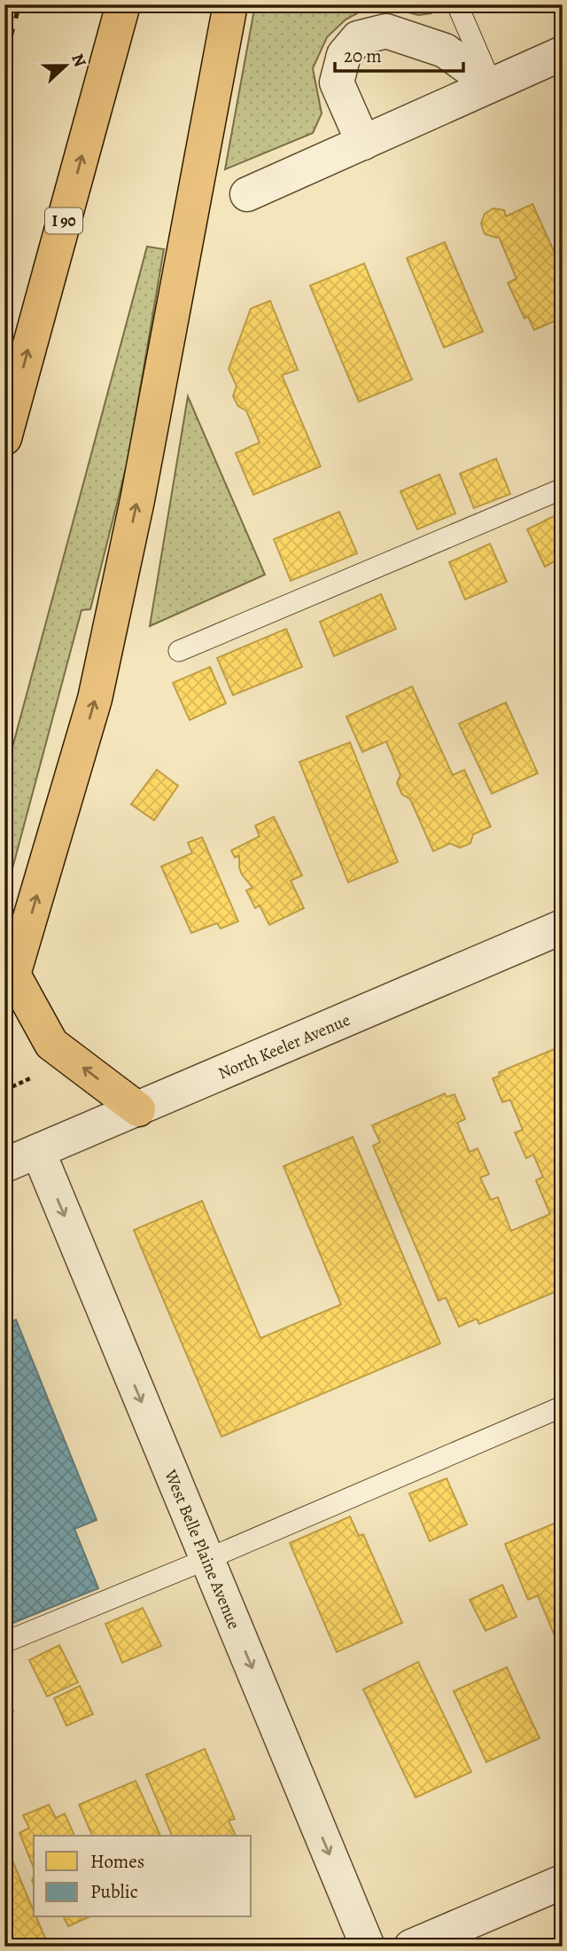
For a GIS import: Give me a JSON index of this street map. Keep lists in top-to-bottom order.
{
  "streets": {
    "highway": ["I 90"],
    "street": ["North Keeler Avenue", "West Belle Plaine Avenue"]
  },
  "crossings": [
    ["North Keeler Avenue", "West Belle Plaine Avenue"]
  ],
  "one_way": ["West Belle Plaine Avenue"],
  "legend": ["Homes", "Public"],
  "scale_bar": "20 m",
  "north": "right"
}
